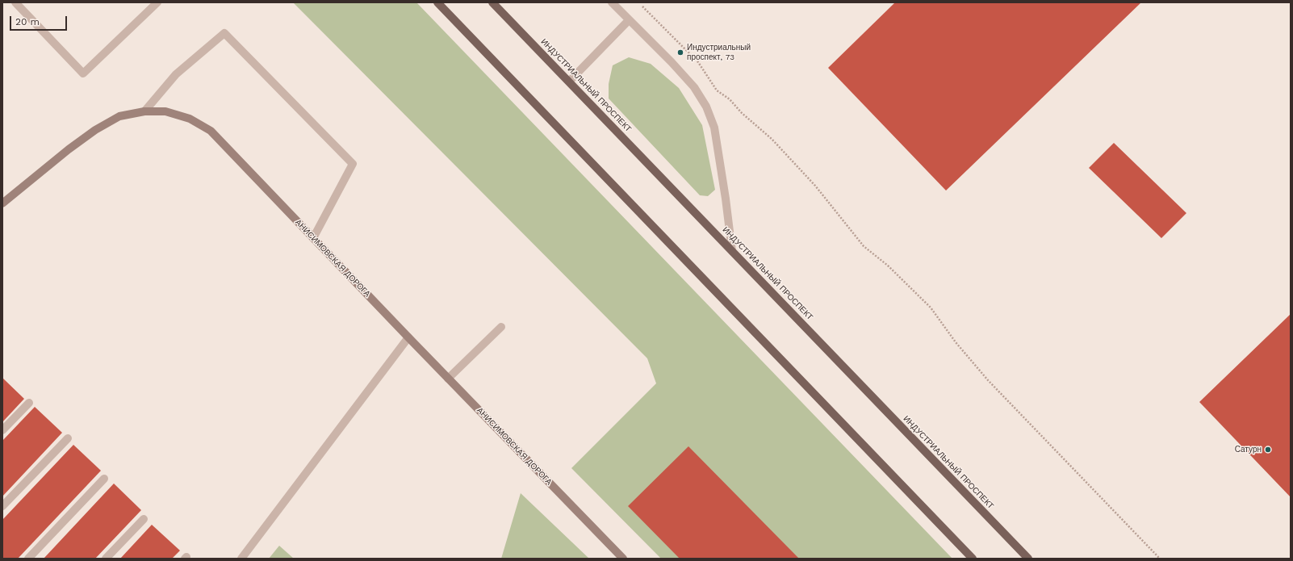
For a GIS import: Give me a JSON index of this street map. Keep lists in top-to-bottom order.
{
  "streets": {
    "main road": ["ИНДУСТРИАЛЬНЫЙ ПРОСПЕКТ"],
    "street": ["АНИСИМОВСКАЯ ДОРОГА"]
  },
  "places": ["Индустриальный проспект, 73", "Сатурн"],
  "scale_bar": "20 m"
}
